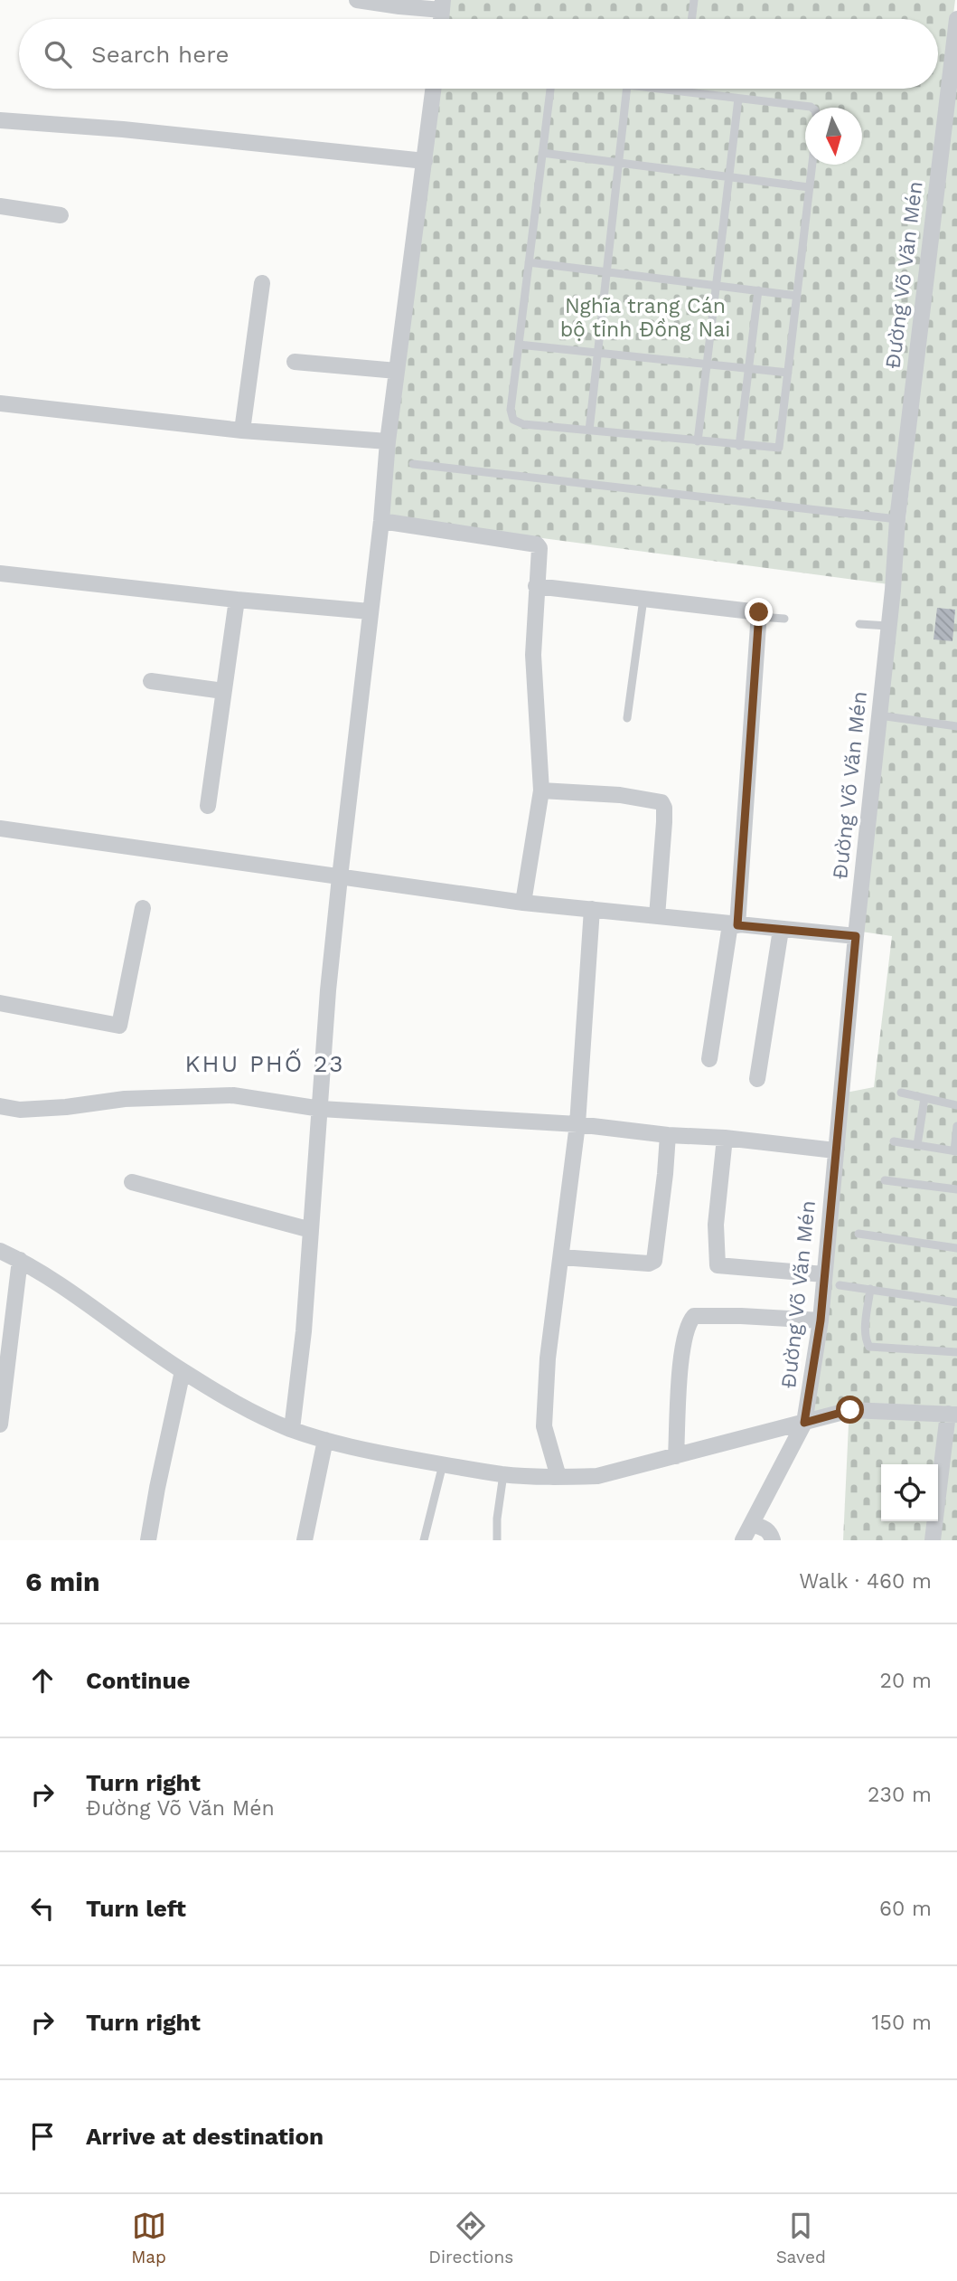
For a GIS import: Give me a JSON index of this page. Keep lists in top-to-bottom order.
{
  "streets": {
    "street": ["Đường Võ Văn Mén"]
  },
  "districts": ["KHU PHỐ 23"],
  "parks": ["Nghĩa trang Cán bộ tỉnh Đồng Nai"],
  "north": "bottom",
  "page": {
    "search": "Search here",
    "heading": ["6 min", "Walk · 460 m"],
    "list": [
      ["Continue", "20 m"],
      ["Turn right", "Đường Võ Văn Mén", "230 m"],
      ["Turn left", "60 m"],
      ["Turn right", "150 m"],
      "Arrive at destination"
    ],
    "nav": ["Map", "Directions", "Saved"]
  }
}
